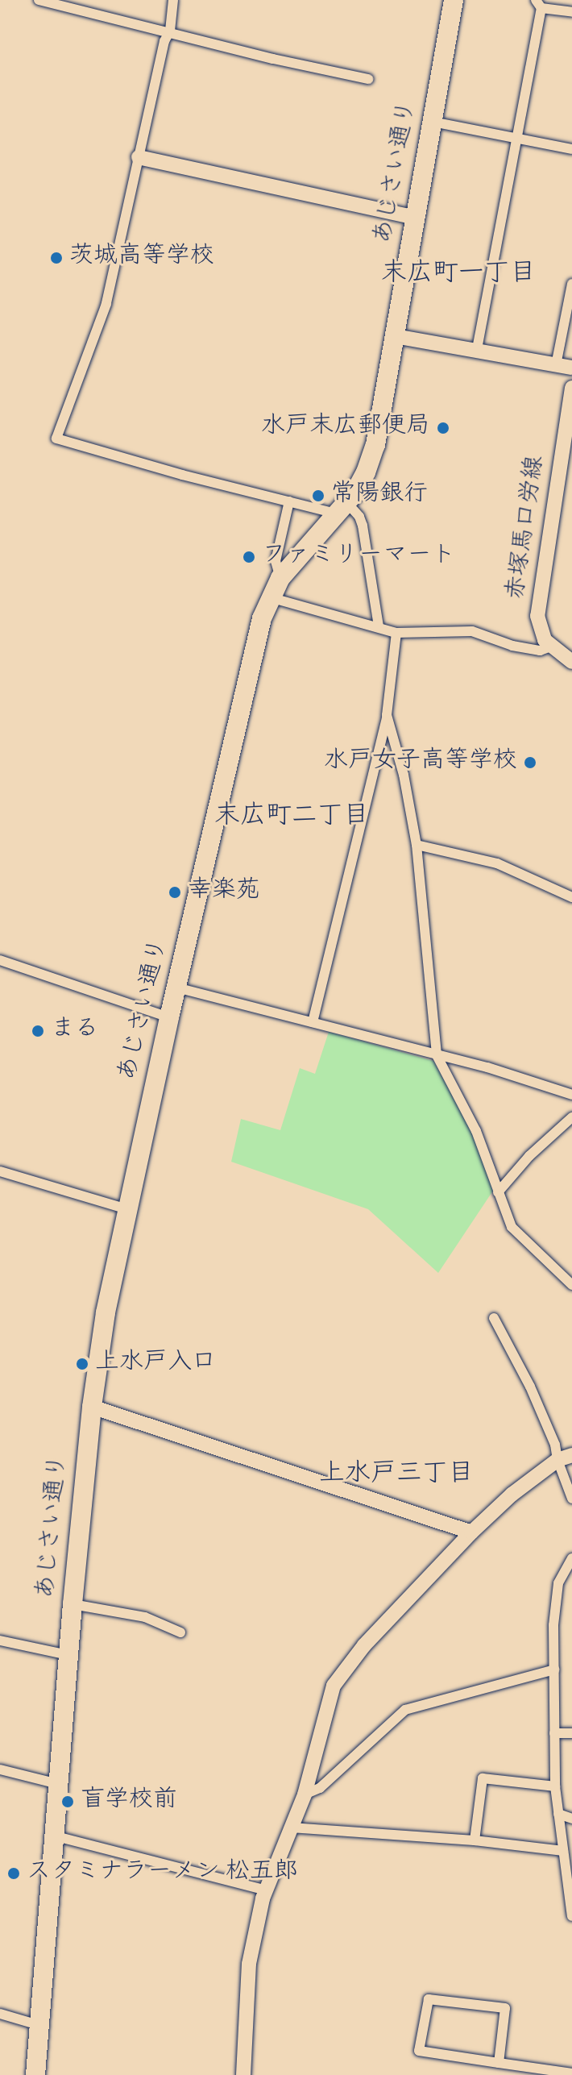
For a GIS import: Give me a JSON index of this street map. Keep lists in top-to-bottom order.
{
  "streets": {
    "highway": ["あじさい通り"],
    "street": ["赤塚馬口労線"]
  },
  "districts": ["末広町一丁目", "末広町二丁目", "上水戸三丁目"],
  "places": [
    "茨城高等学校",
    "水戸末広郵便局",
    "常陽銀行",
    "ファミリーマート",
    "水戸女子高等学校",
    "幸楽苑",
    "まる",
    "上水戸入口",
    "盲学校前",
    "スタミナラーメン 松五郎"
  ]
}
